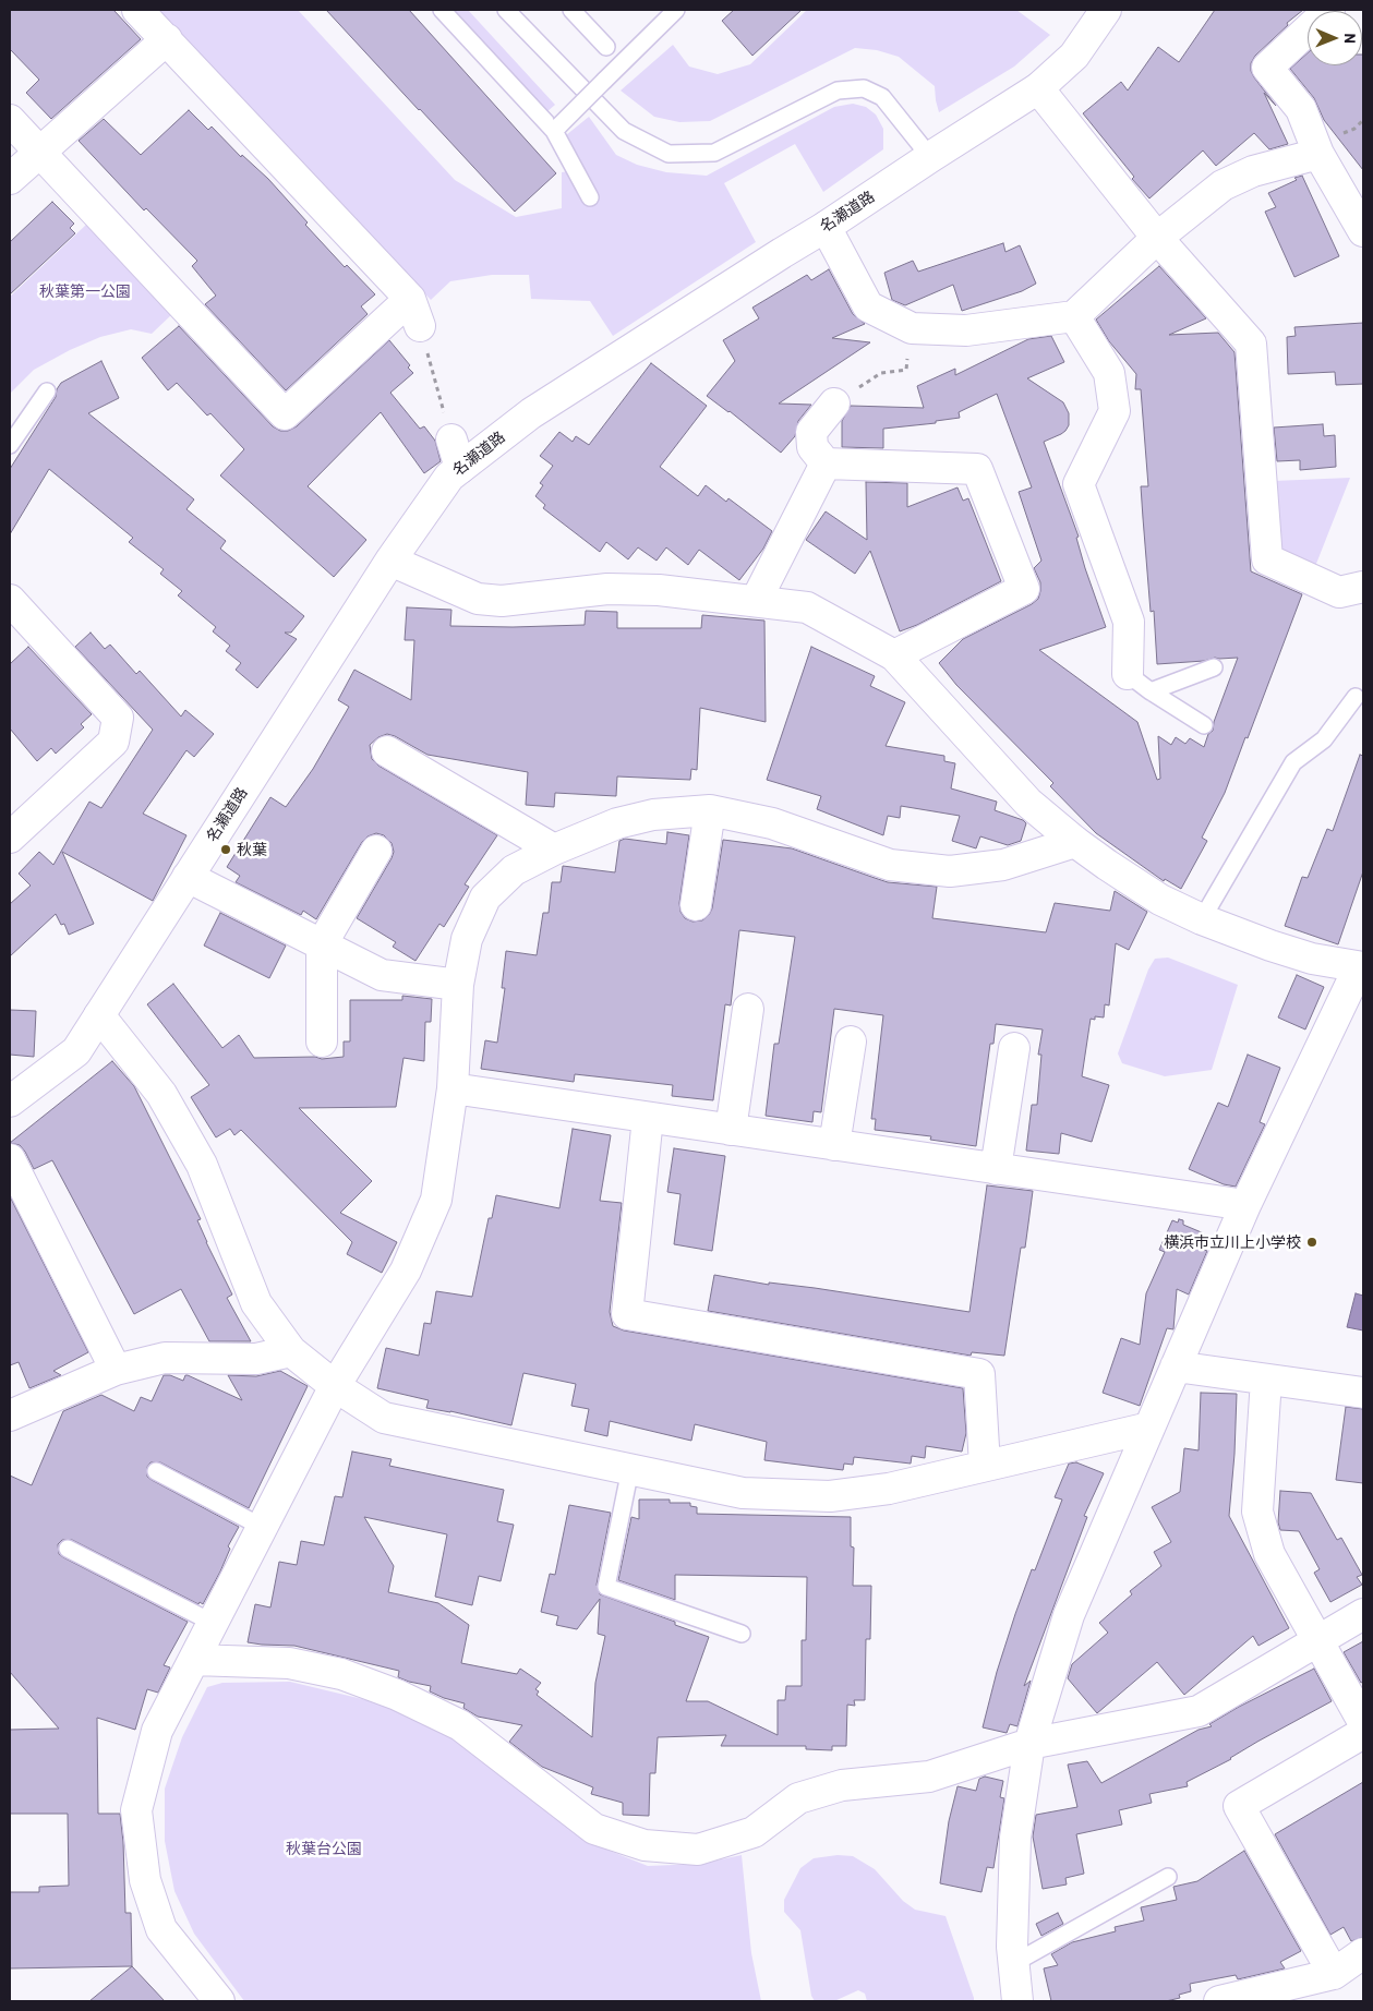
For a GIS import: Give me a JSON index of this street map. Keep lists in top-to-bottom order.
{
  "streets": {
    "street": ["名瀬道路"]
  },
  "parks": ["秋葉第一公園", "秋葉台公園"],
  "places": ["秋葉", "横浜市立川上小学校"],
  "north": "right"
}
